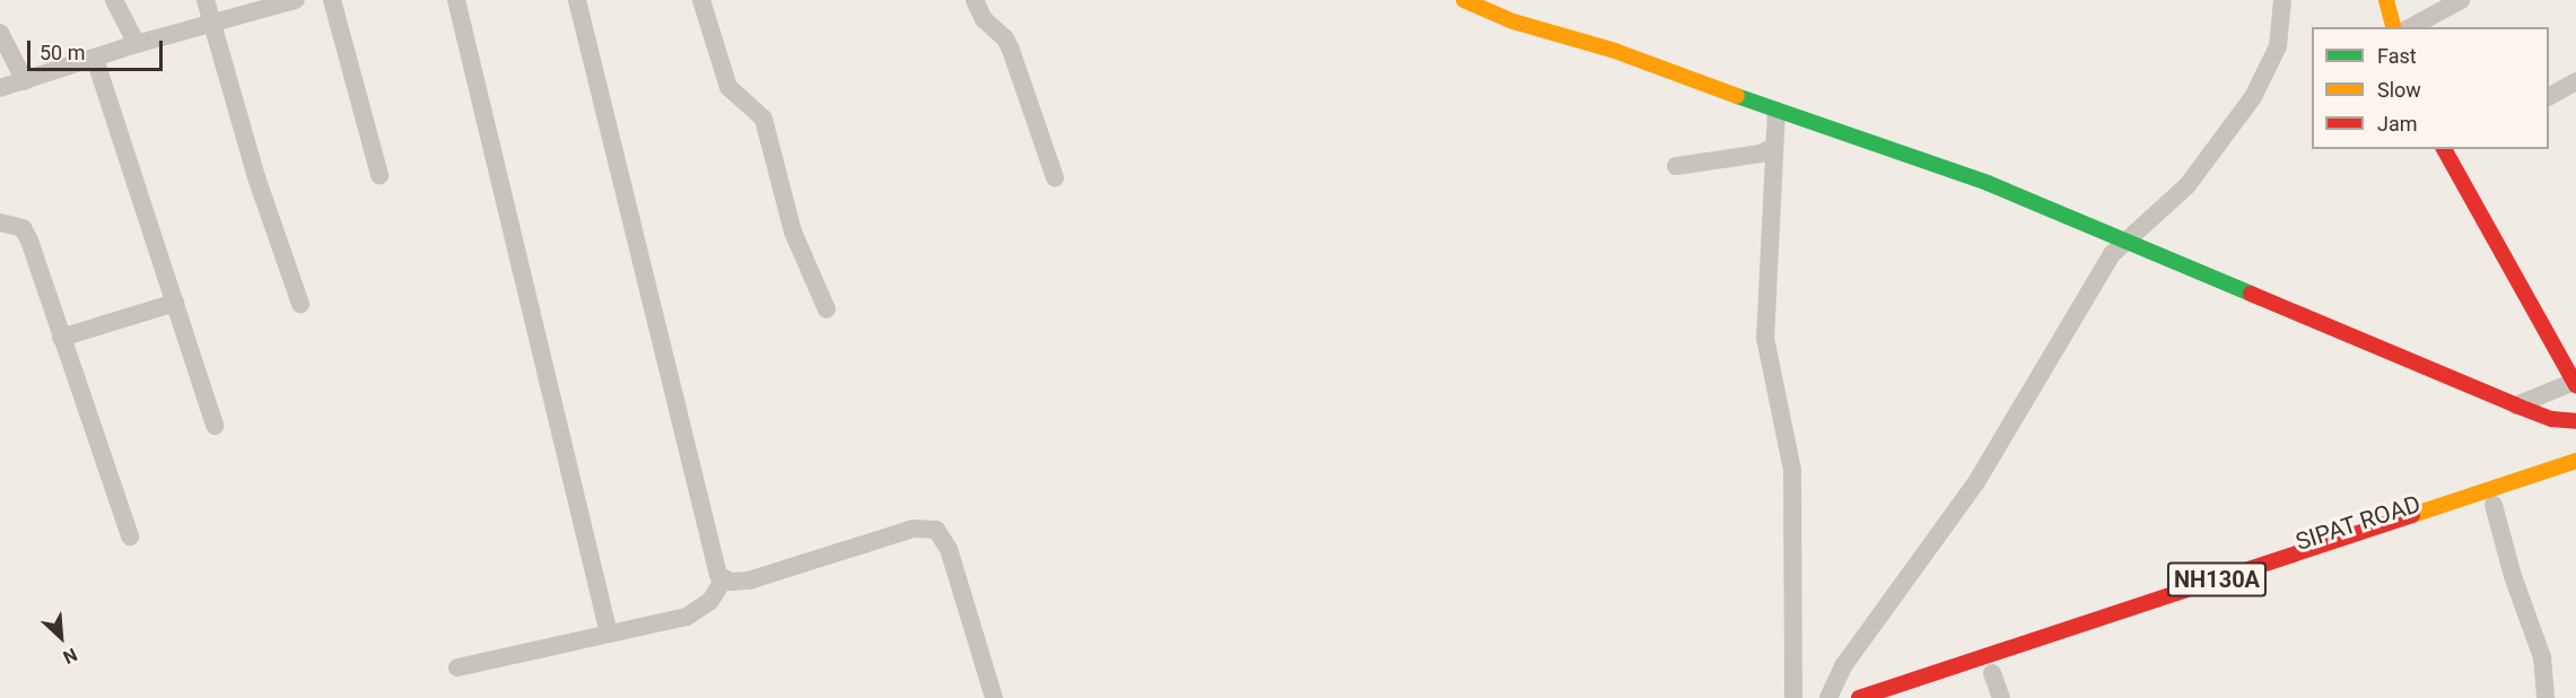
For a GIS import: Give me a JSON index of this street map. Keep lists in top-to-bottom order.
{
  "streets": {
    "main road": ["SIPAT ROAD", "NH130A"]
  },
  "legend": ["Fast", "Slow", "Jam"],
  "scale_bar": "50 m",
  "north": "bottom right"
}
